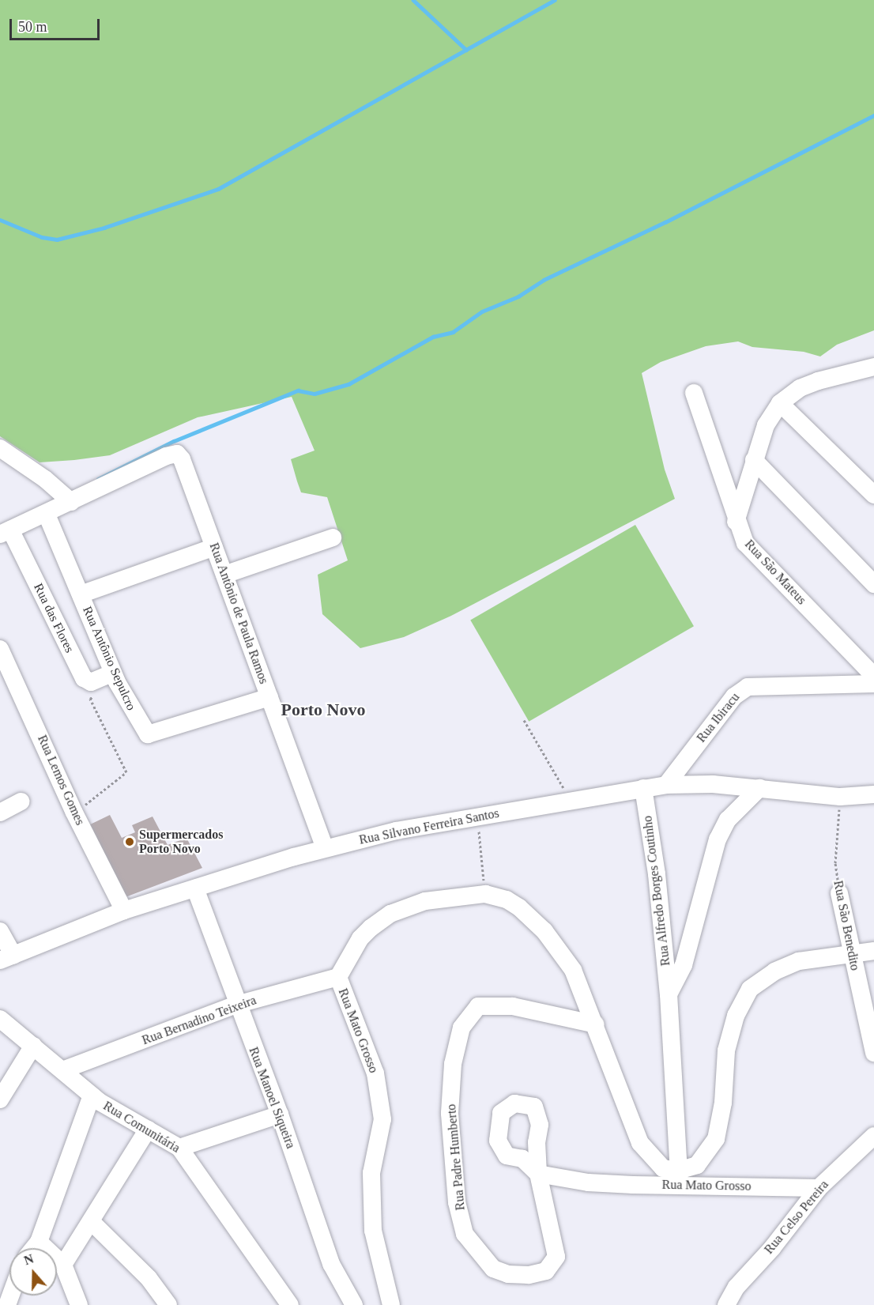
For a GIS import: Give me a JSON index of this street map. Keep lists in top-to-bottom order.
{
  "streets": {
    "street": [
      "Rua São Mateus",
      "Rua Antônio de Paula Ramos",
      "Rua das Flores",
      "Rua Antônio Sepulcro",
      "Rua Ibiracu",
      "Rua Lemos Gomes",
      "Rua Silvano Ferreira Santos",
      "Rua Alfredo Borges Coutinho",
      "Rua São Benedito",
      "Rua Bernadino Teixeira",
      "Rua Mato Grosso",
      "Rua Manoel Siqueira",
      "Rua Comunitária",
      "Rua Padre Humberto",
      "Rua Celso Pereira"
    ]
  },
  "crossings": [
    ["Rua Antônio de Paula Ramos", "Rua Antônio Sepulcro"],
    ["Rua Antônio de Paula Ramos", "Rua Silvano Ferreira Santos"],
    ["Rua das Flores", "Rua Antônio Sepulcro"],
    ["Rua Ibiracu", "Rua Silvano Ferreira Santos"],
    ["Rua Lemos Gomes", "Rua Silvano Ferreira Santos"],
    ["Rua Silvano Ferreira Santos", "Rua Alfredo Borges Coutinho"],
    ["Rua Silvano Ferreira Santos", "Rua São Benedito"],
    ["Rua Silvano Ferreira Santos", "Rua Manoel Siqueira"],
    ["Rua Alfredo Borges Coutinho", "Rua Mato Grosso"],
    ["Rua Bernadino Teixeira", "Rua Mato Grosso"],
    ["Rua Bernadino Teixeira", "Rua Manoel Siqueira"],
    ["Rua Bernadino Teixeira", "Rua Comunitária"],
    ["Rua Mato Grosso", "Rua Padre Humberto"],
    ["Rua Mato Grosso", "Rua Celso Pereira"]
  ],
  "districts": ["Porto Novo"],
  "places": ["Supermercados Porto Novo"],
  "scale_bar": "50 m",
  "north": "top"
}
